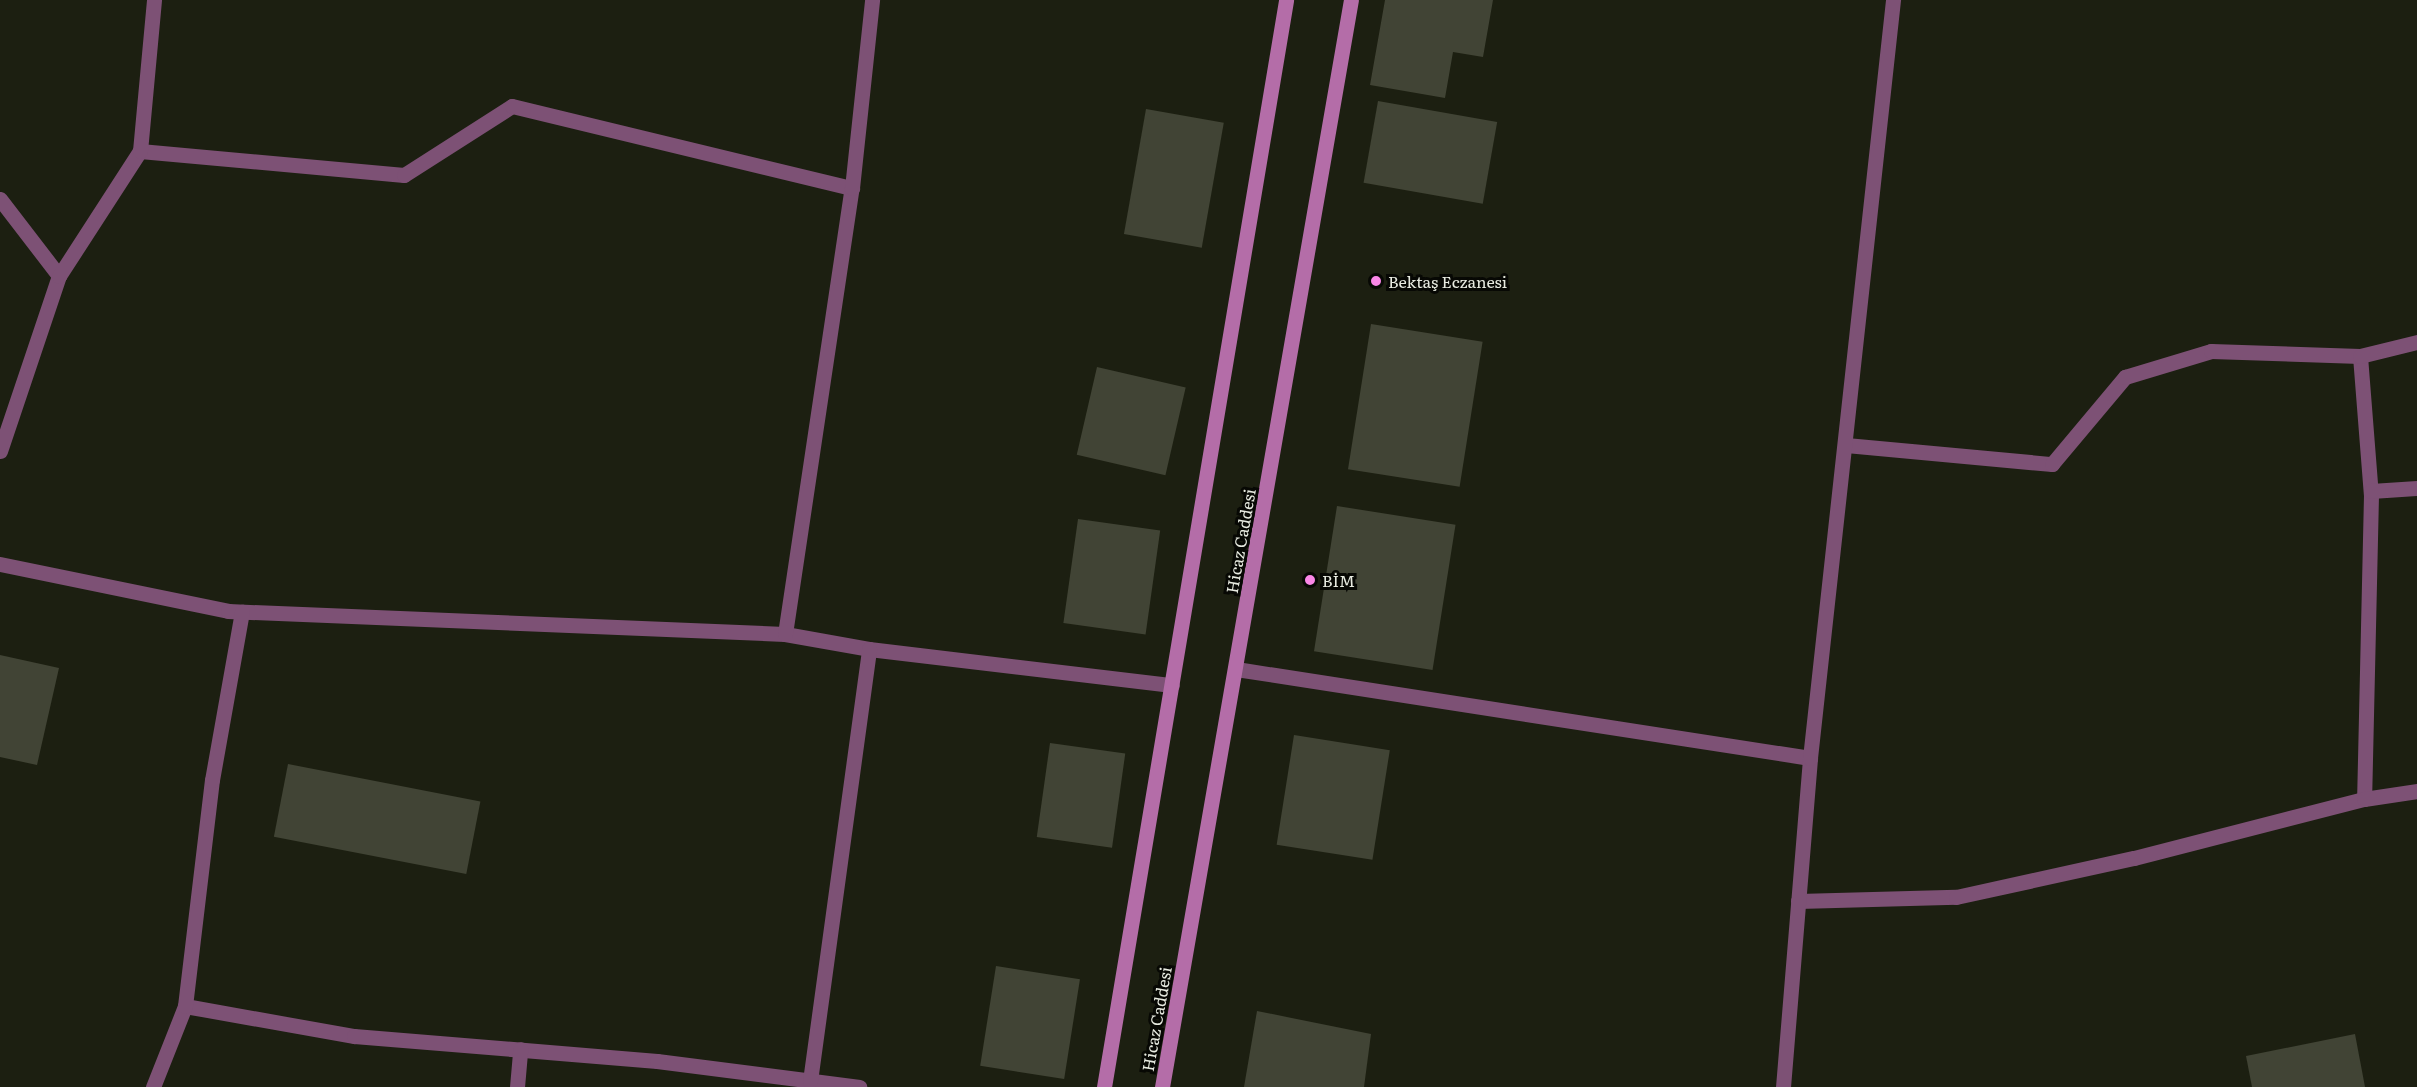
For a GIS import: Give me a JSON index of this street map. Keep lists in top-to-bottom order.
{
  "streets": {
    "main road": ["Hicaz Caddesi"]
  },
  "places": ["Bektaş Eczanesi", "BİM"]
}
